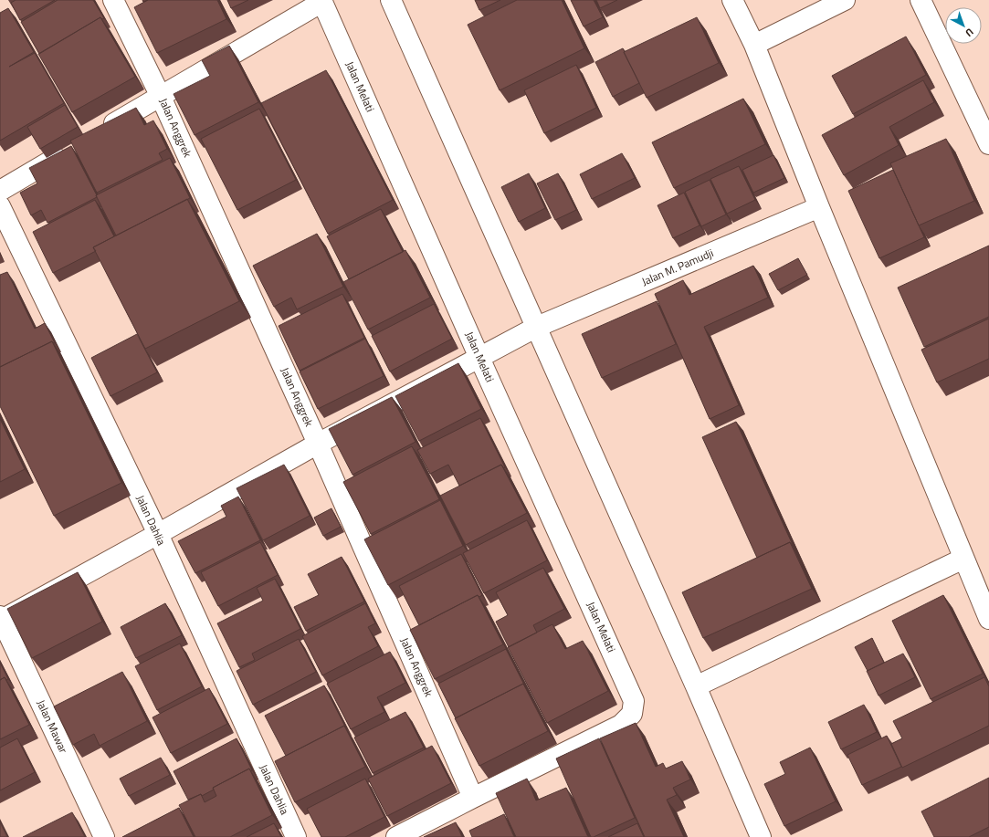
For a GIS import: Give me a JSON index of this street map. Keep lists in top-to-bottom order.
{
  "streets": {
    "street": [
      "Jalan Melati",
      "Jalan Anggrek",
      "Jalan M. Pamudji",
      "Jalan Dahlia",
      "Jalan Mawar"
    ]
  },
  "crossings": [
    ["Jalan Melati", "Jalan Anggrek"],
    ["Jalan Melati", "Jalan M. Pamudji"],
    ["Jalan Anggrek", "Jalan M. Pamudji"],
    ["Jalan M. Pamudji", "Jalan Dahlia"],
    ["Jalan M. Pamudji", "Jalan Mawar"]
  ],
  "north": "bottom right"
}
